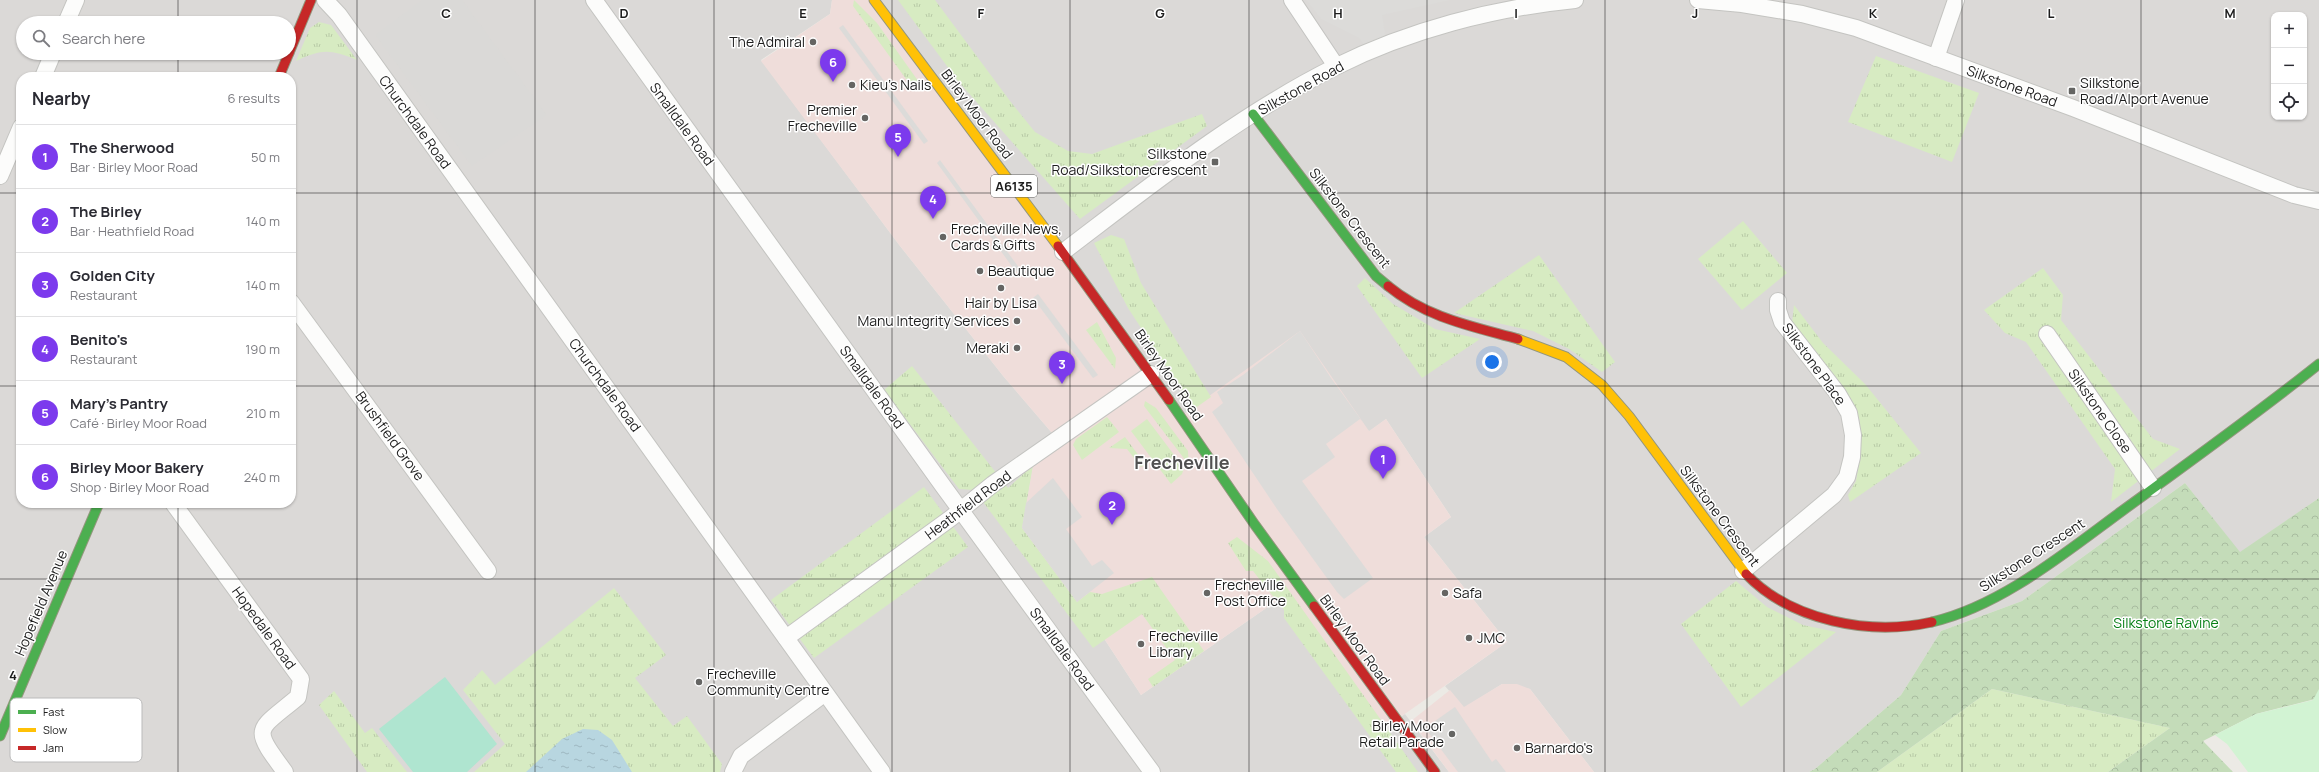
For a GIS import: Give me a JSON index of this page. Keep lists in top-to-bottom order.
{
  "streets": {
    "street": [
      "Silkstone Road",
      "Birley Moor Road",
      "Churchdale Road",
      "Smalldale Road",
      "A6135",
      "Silkstone Crescent",
      "Silkstone Place",
      "Silkstone Close",
      "Brushfield Grove",
      "Heathfield Road",
      "Hopefield Avenue",
      "Hopedale Road"
    ]
  },
  "crossings": [
    ["Silkstone Road", "Birley Moor Road"],
    ["Silkstone Road", "Silkstone Crescent"],
    ["Birley Moor Road", "Heathfield Road"],
    ["Churchdale Road", "Heathfield Road"],
    ["Smalldale Road", "Heathfield Road"],
    ["Silkstone Crescent", "Silkstone Place"],
    ["Silkstone Crescent", "Silkstone Close"]
  ],
  "districts": ["Frecheville"],
  "parks": ["Silkstone Ravine"],
  "places": {
    "other": [
      "The Admiral",
      "Kieu’s Nails",
      "Premier Frecheville",
      "Frecheville News, Cards & Gifts",
      "Beautique",
      "Hair by Lisa",
      "Manu Integrity Services",
      "Meraki",
      "Frecheville Post Office",
      "Safa",
      "JMC",
      "Frecheville Library",
      "Frecheville Community Centre",
      "Birley Moor Retail Parade",
      "Barnardo's"
    ],
    "transit": ["Silkstone Road/Alport Avenue", "Silkstone Road/Silkstonecrescent"]
  },
  "legend": ["Fast", "Slow", "Jam"],
  "page": {
    "map_buttons": ["+", "−"],
    "search": "Search here",
    "pins": [
      "6",
      "5",
      "4",
      "3",
      "1",
      "2"
    ],
    "heading": ["Nearby", "6 results"],
    "list": [
      {
        "mark": "1",
        "name": "The Sherwood",
        "note": "Bar · Birley Moor Road",
        "value": "50 m"
      },
      {
        "mark": "2",
        "name": "The Birley",
        "note": "Bar · Heathfield Road",
        "value": "140 m"
      },
      {
        "mark": "3",
        "name": "Golden City",
        "note": "Restaurant",
        "value": "140 m"
      },
      {
        "mark": "4",
        "name": "Benito's",
        "note": "Restaurant",
        "value": "190 m"
      },
      {
        "mark": "5",
        "name": "Mary's Pantry",
        "note": "Café · Birley Moor Road",
        "value": "210 m"
      },
      {
        "mark": "6",
        "name": "Birley Moor Bakery",
        "note": "Shop · Birley Moor Road",
        "value": "240 m"
      }
    ]
  },
  "grid": {
    "columns": [
      "C",
      "D",
      "E",
      "F",
      "G",
      "H",
      "I",
      "J",
      "K",
      "L",
      "M"
    ],
    "rows": ["4"]
  }
}
